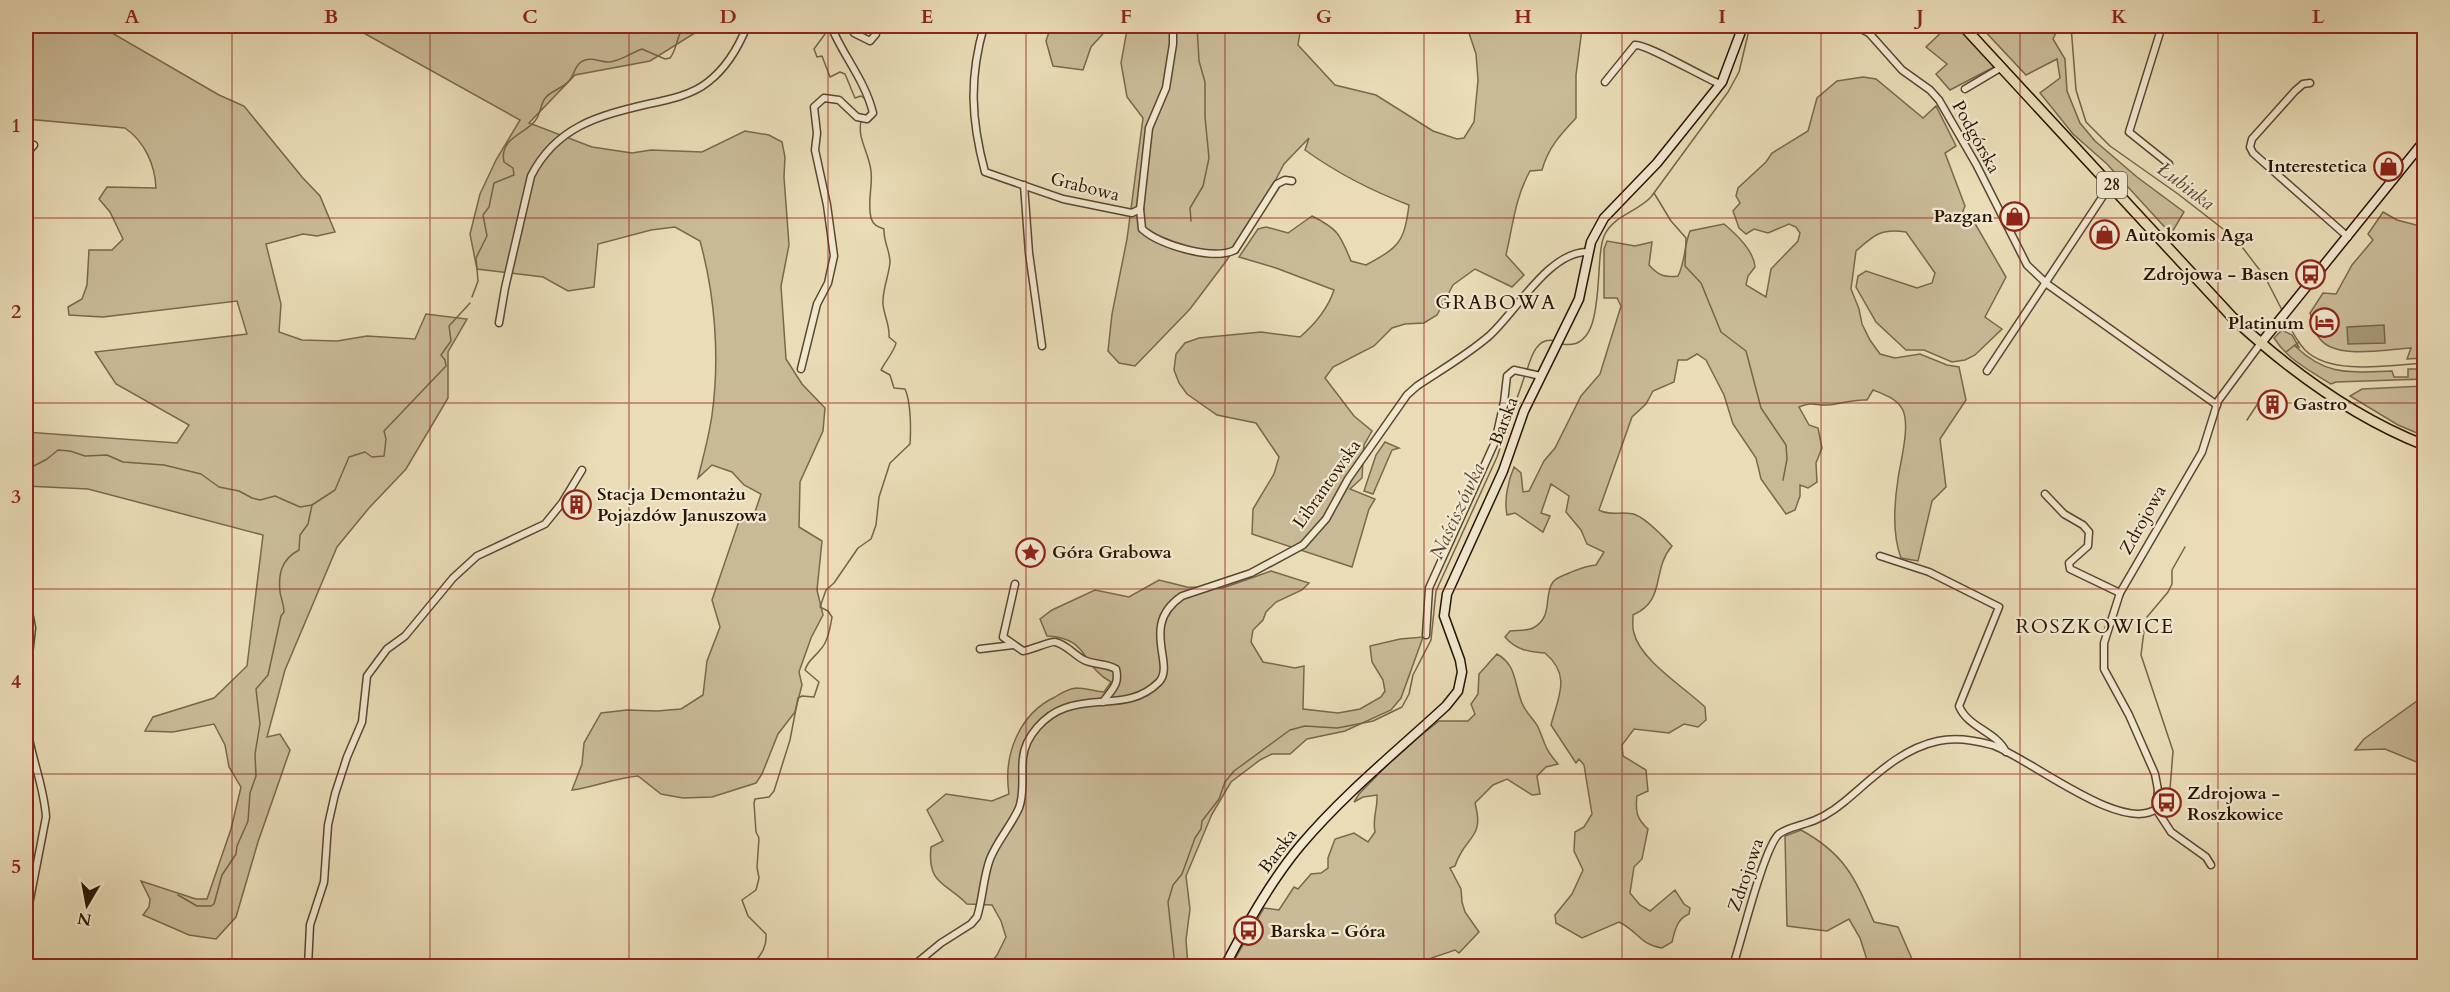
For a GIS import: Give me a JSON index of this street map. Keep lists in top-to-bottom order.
{
  "streets": {
    "main road": ["28"],
    "street": [
      "Podgórska",
      "Grabowa",
      "Barska",
      "Librantowska",
      "Zdrojowa"
    ]
  },
  "crossings": [
    ["Podgórska", "Zdrojowa"],
    ["28", "Zdrojowa"],
    ["Barska", "Librantowska"]
  ],
  "districts": ["GRABOWA", "ROSZKOWICE"],
  "water": ["Łubinka", "Naściszówka"],
  "places": {
    "shop": ["Interestetica", "Pazgan", "Autokomis Aga"],
    "bus stop": ["Zdrojowa - Basen", "Zdrojowa - Roszkowice", "Barska - Góra"],
    "hotel": ["Platinum"],
    "building": ["Gastro", "Stacja Demontażu Pojazdów Januszowa"],
    "place": ["Góra Grabowa"]
  },
  "north": "bottom",
  "grid": {
    "columns": [
      "A",
      "B",
      "C",
      "D",
      "E",
      "F",
      "G",
      "H",
      "I",
      "J",
      "K",
      "L"
    ],
    "rows": [
      "1",
      "2",
      "3",
      "4",
      "5"
    ]
  }
}
